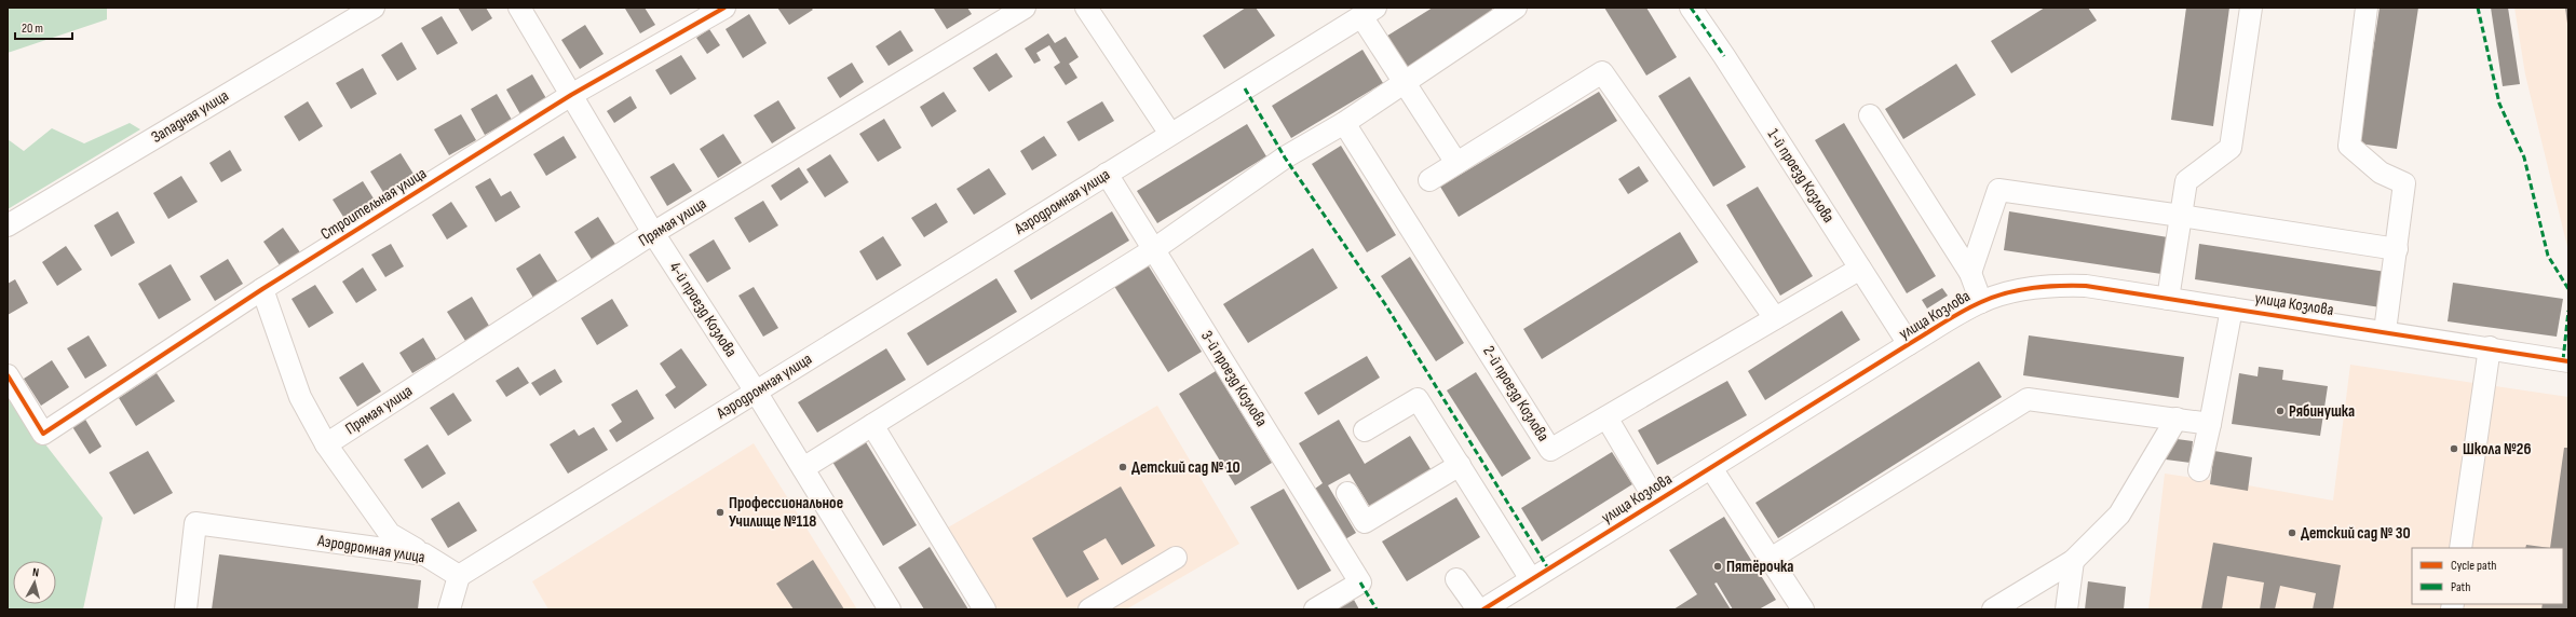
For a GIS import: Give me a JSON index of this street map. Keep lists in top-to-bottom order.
{
  "streets": {
    "street": [
      "Западная улица",
      "1-й проезд Козлова",
      "Аэродромная улица",
      "Строительная улица",
      "Прямая улица",
      "улица Козлова",
      "4-й проезд Козлова",
      "3-й проезд Козлова",
      "2-й проезд Козлова"
    ]
  },
  "crossings": [
    ["1-й проезд Козлова", "улица Козлова"],
    ["1-й проезд Козлова", "2-й проезд Козлова"],
    ["Аэродромная улица", "4-й проезд Козлова"],
    ["Аэродромная улица", "3-й проезд Козлова"],
    ["Строительная улица", "4-й проезд Козлова"],
    ["Прямая улица", "4-й проезд Козлова"]
  ],
  "places": [
    "Рябинушка",
    "Школа №26",
    "Детский сад № 10",
    "Профессиональное Училище №118",
    "Детский сад № 30",
    "Пятёрочка"
  ],
  "legend": ["Cycle path", "Path"],
  "scale_bar": "20 m",
  "north": "top"
}
